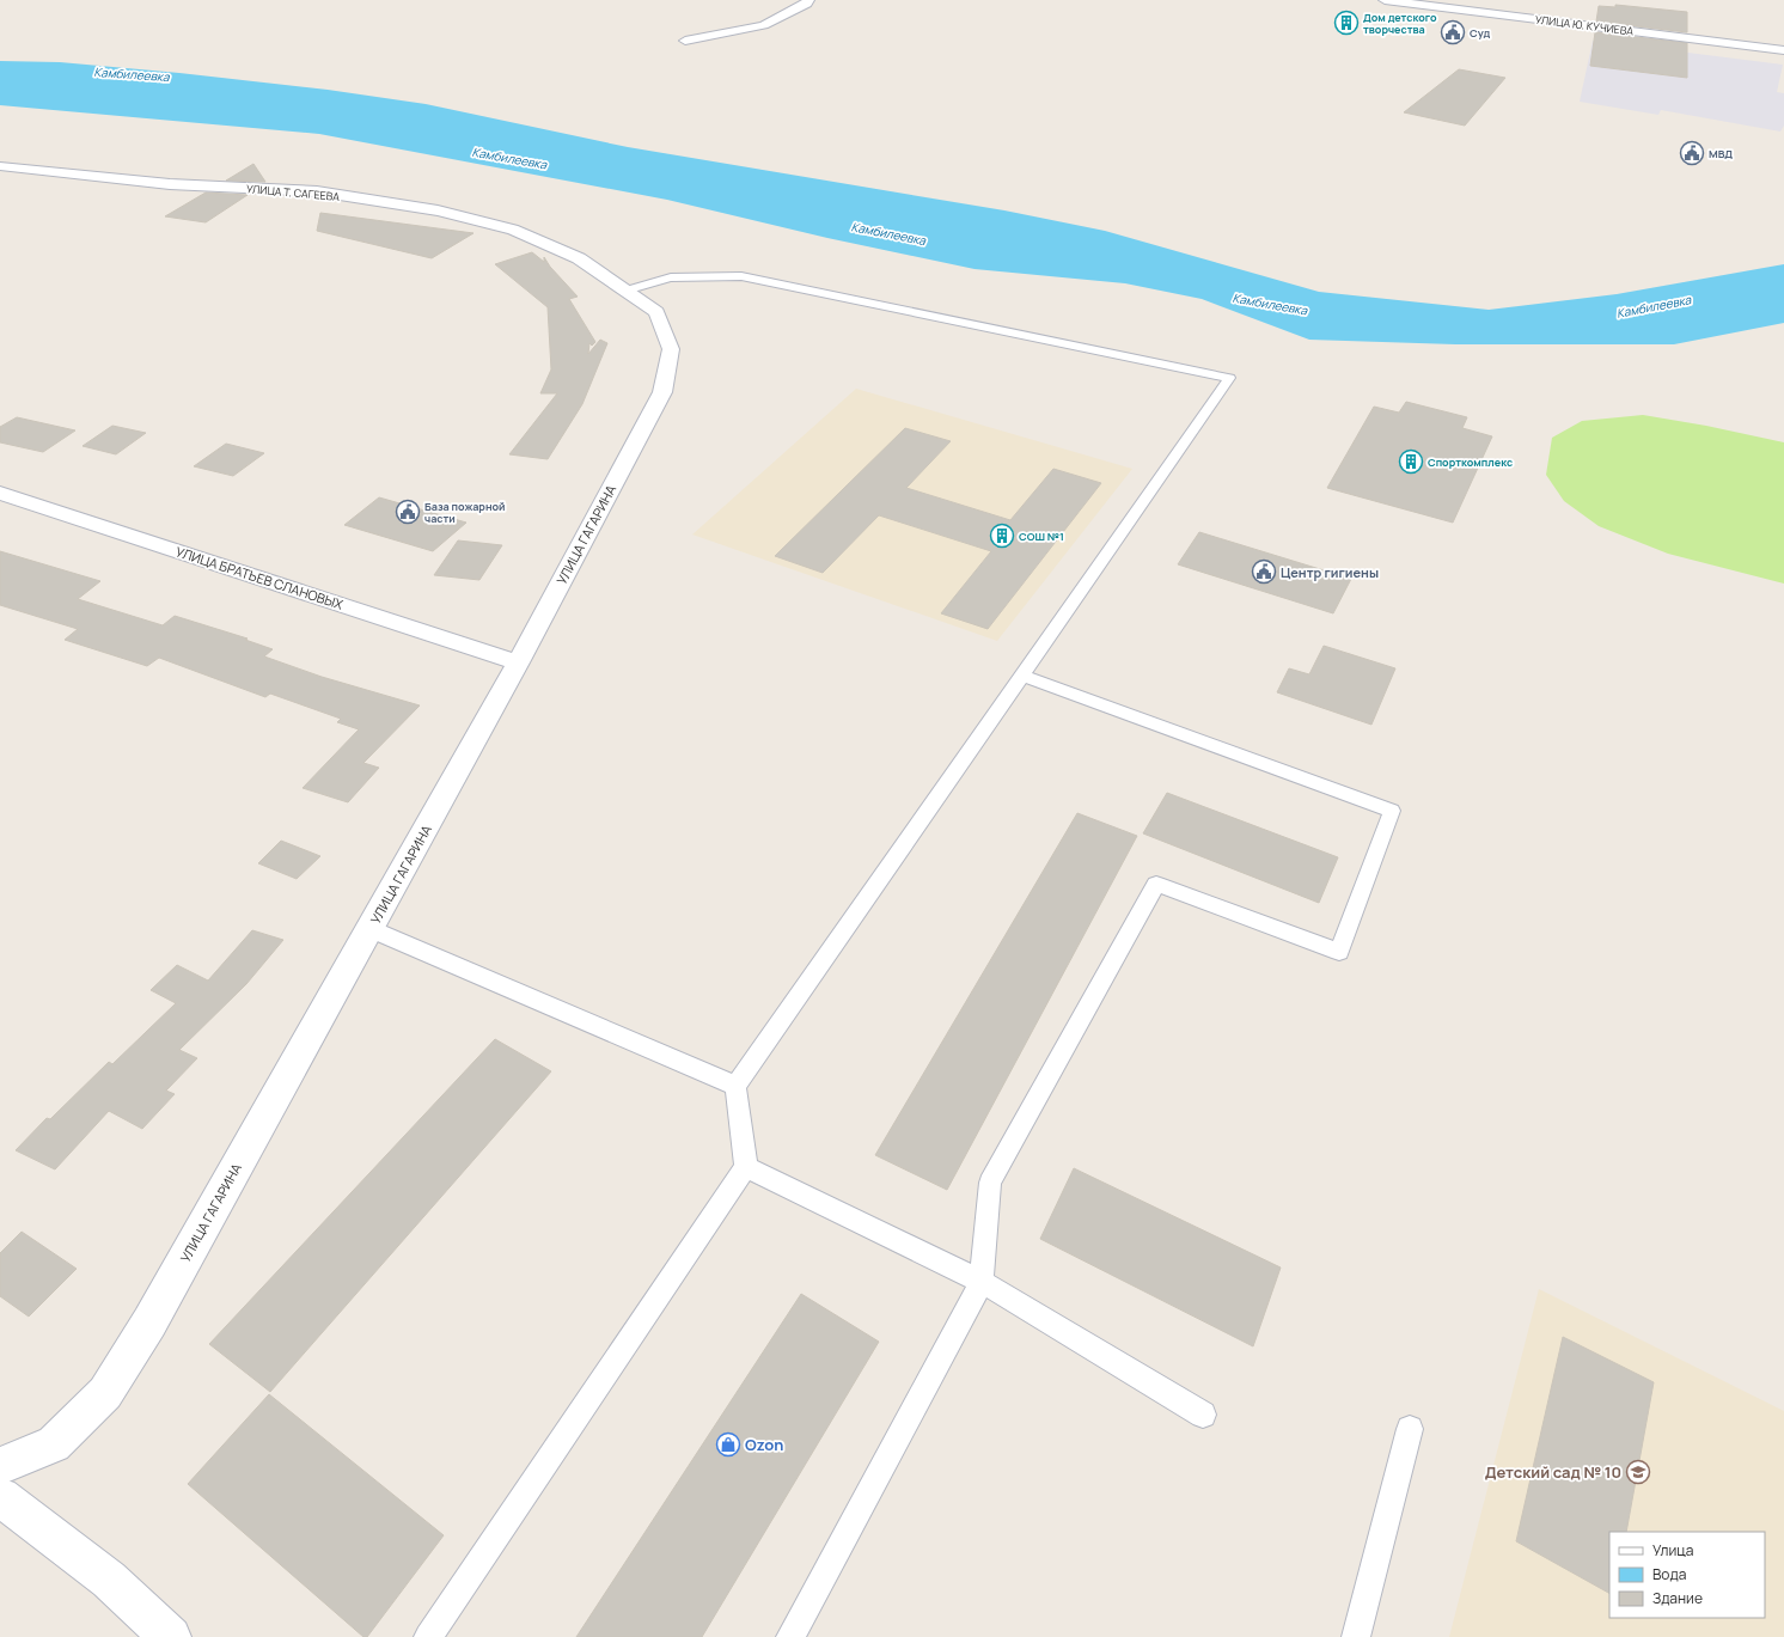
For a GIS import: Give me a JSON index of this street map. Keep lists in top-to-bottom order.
{
  "streets": {
    "street": [
      "УЛИЦА Ю. КУЧИЕВА",
      "УЛИЦА Т. САГЕЕВА",
      "УЛИЦА ГАГАРИНА",
      "УЛИЦА БРАТЬЕВ СЛАНОВЫХ"
    ]
  },
  "crossings": [
    ["УЛИЦА Т. САГЕЕВА", "УЛИЦА ГАГАРИНА"],
    ["УЛИЦА ГАГАРИНА", "УЛИЦА БРАТЬЕВ СЛАНОВЫХ"]
  ],
  "water": ["Камбилеевка"],
  "places": {
    "building": ["Дом детского творчества", "Спорткомплекс", "СОШ №1"],
    "public building": [
      "Суд",
      "МВД",
      "База пожарной части",
      "Центр гигиены"
    ],
    "shop": ["Ozon"],
    "school or university": ["Детский сад № 10"]
  },
  "legend": ["Улица", "Вода", "Здание"]
}
